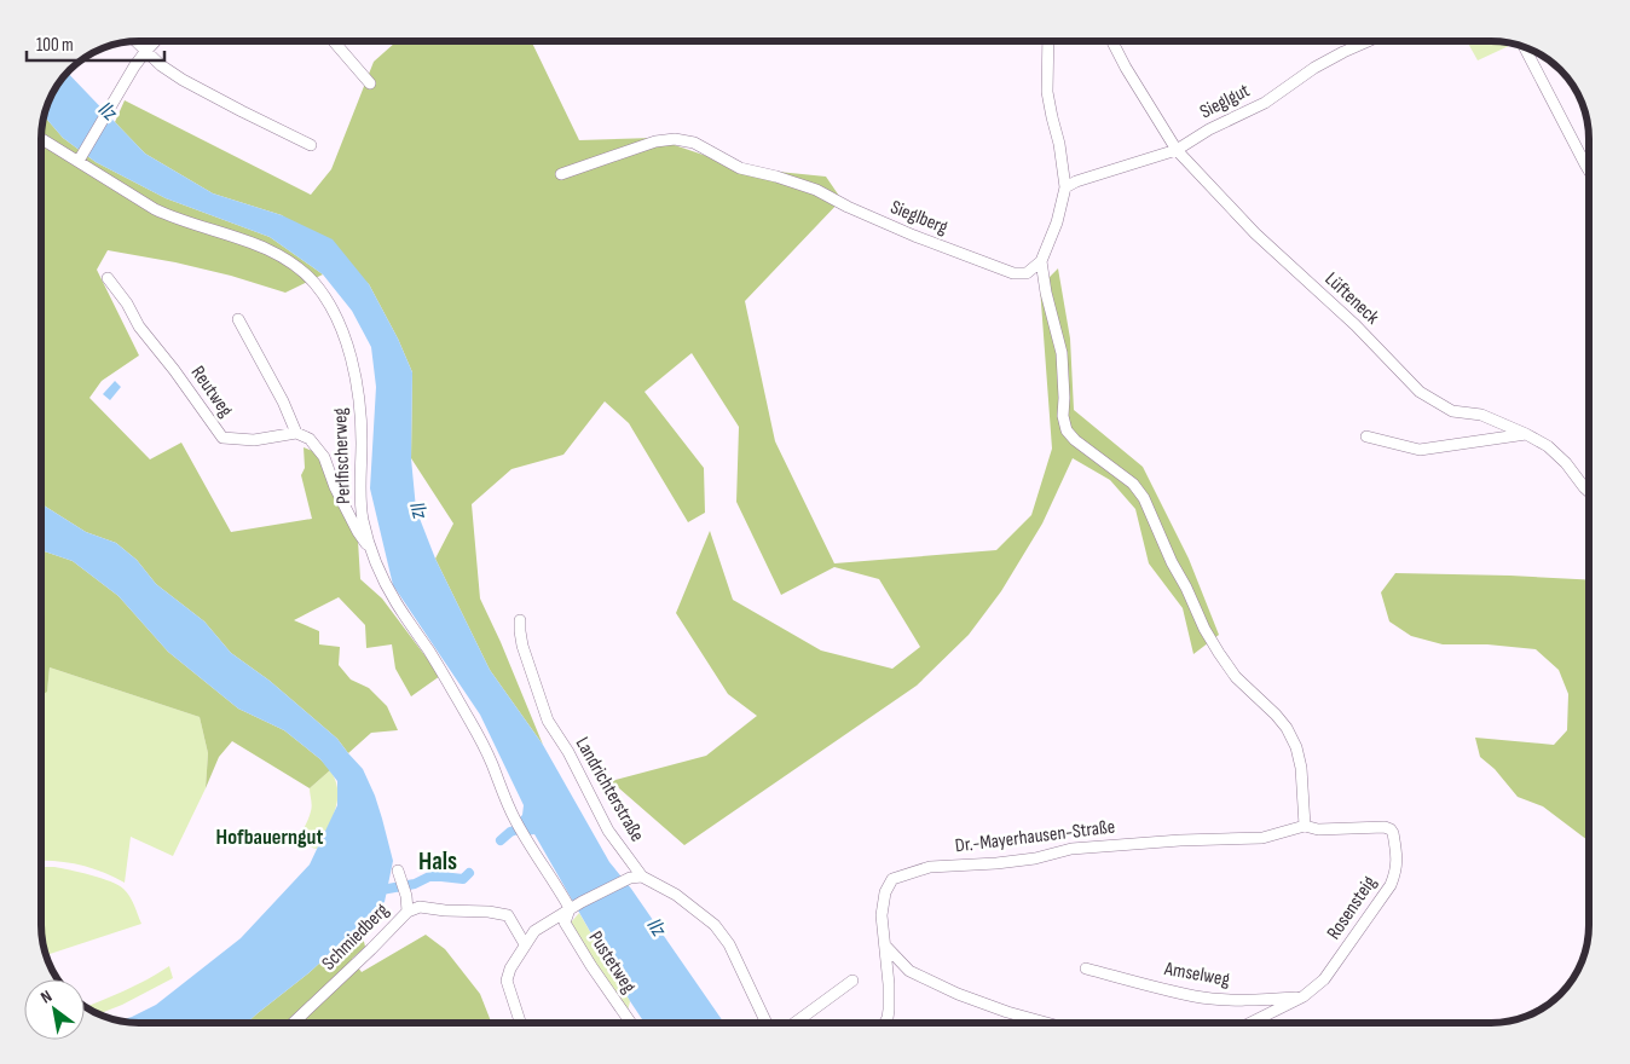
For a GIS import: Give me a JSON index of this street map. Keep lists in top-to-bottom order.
{
  "streets": {
    "street": [
      "Sieglgut",
      "Sieglberg",
      "Lüfteneck",
      "Reutweg",
      "Perlfischerweg",
      "Landrichterstraße",
      "Dr.-Mayerhausen-Straße",
      "Rosensteig",
      "Schmiedberg",
      "Pustetweg",
      "Amselweg"
    ]
  },
  "crossings": [
    ["Sieglgut", "Lüfteneck"],
    ["Perlfischerweg", "Pustetweg"],
    ["Dr.-Mayerhausen-Straße", "Rosensteig"],
    ["Rosensteig", "Amselweg"]
  ],
  "districts": ["Hofbauerngut", "Hals"],
  "water": ["Ilz"],
  "scale_bar": "100 m",
  "north": "top left"
}
